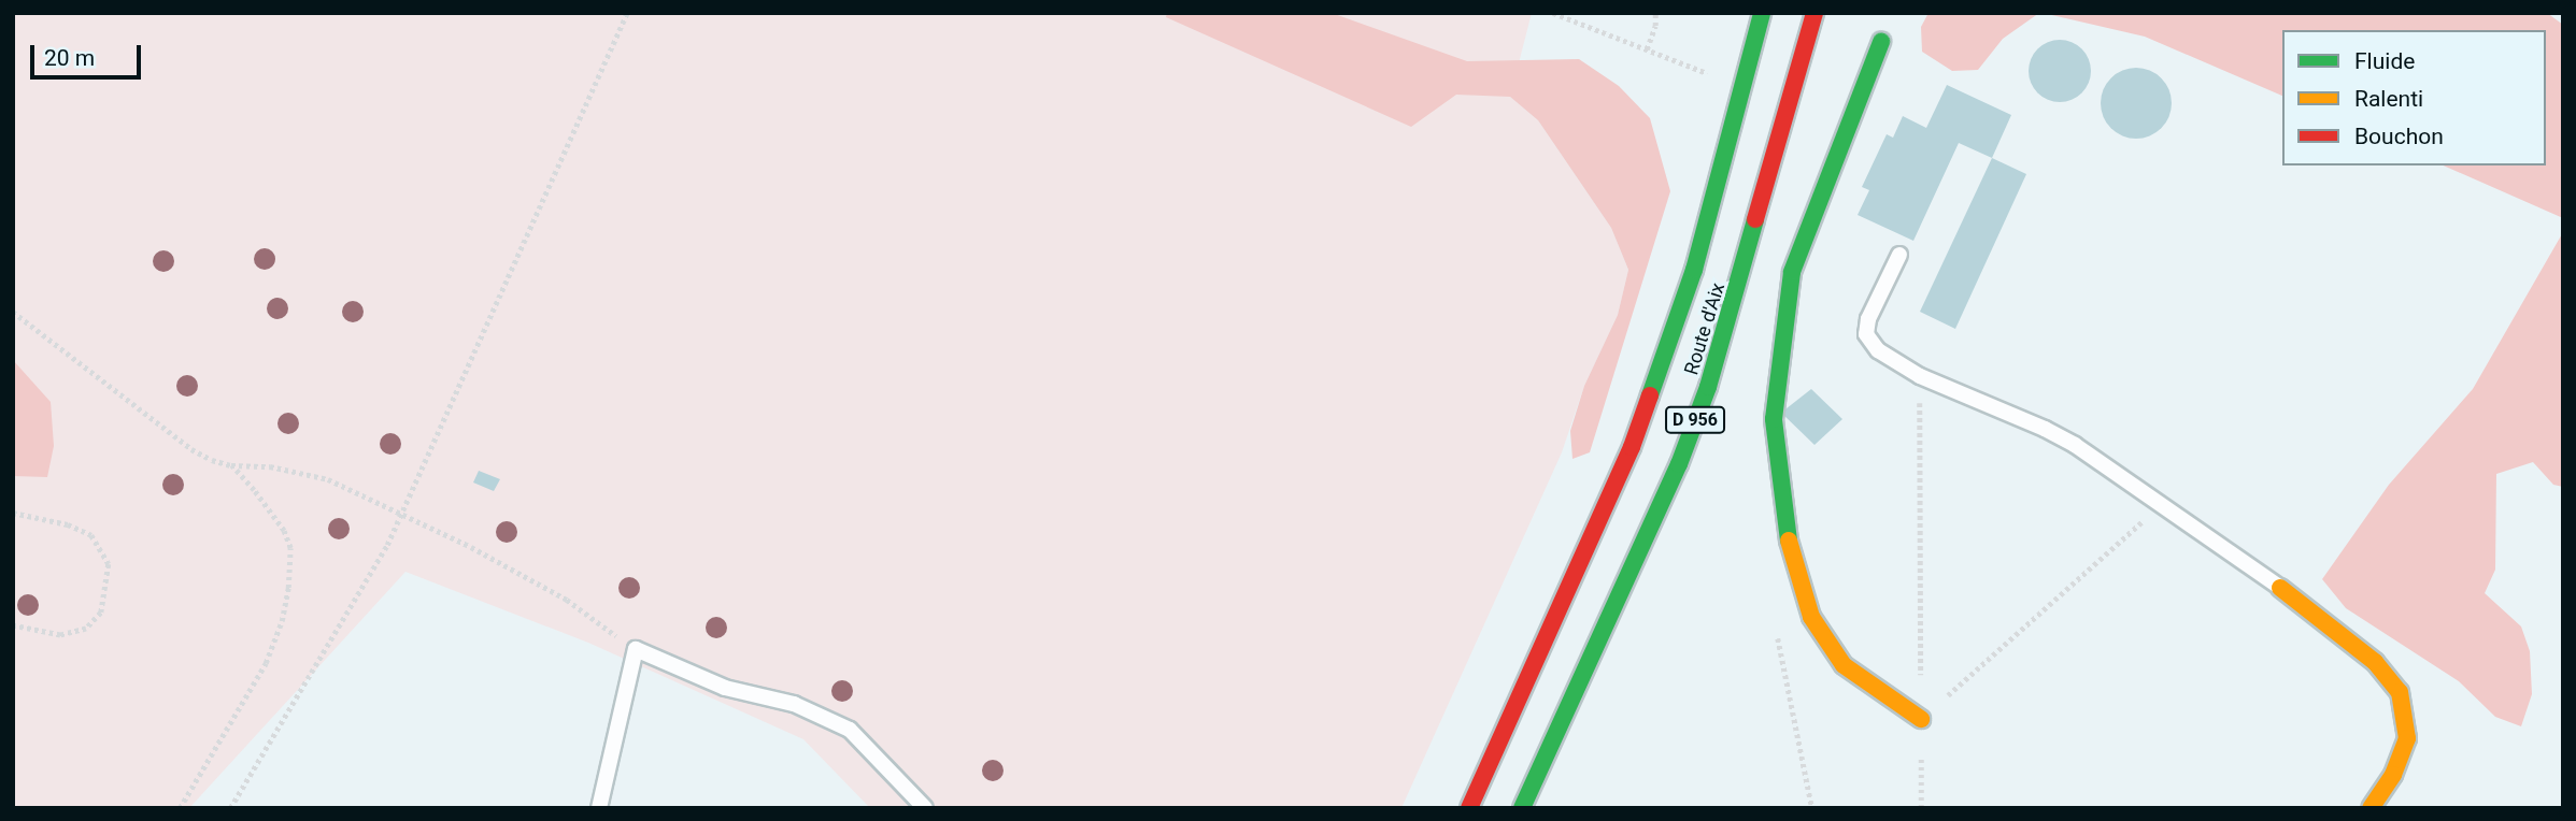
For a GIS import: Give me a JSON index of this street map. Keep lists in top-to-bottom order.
{
  "streets": {
    "main road": ["Route d'Aix", "D 956"]
  },
  "legend": ["Fluide", "Ralenti", "Bouchon"],
  "scale_bar": "20 m"
}
